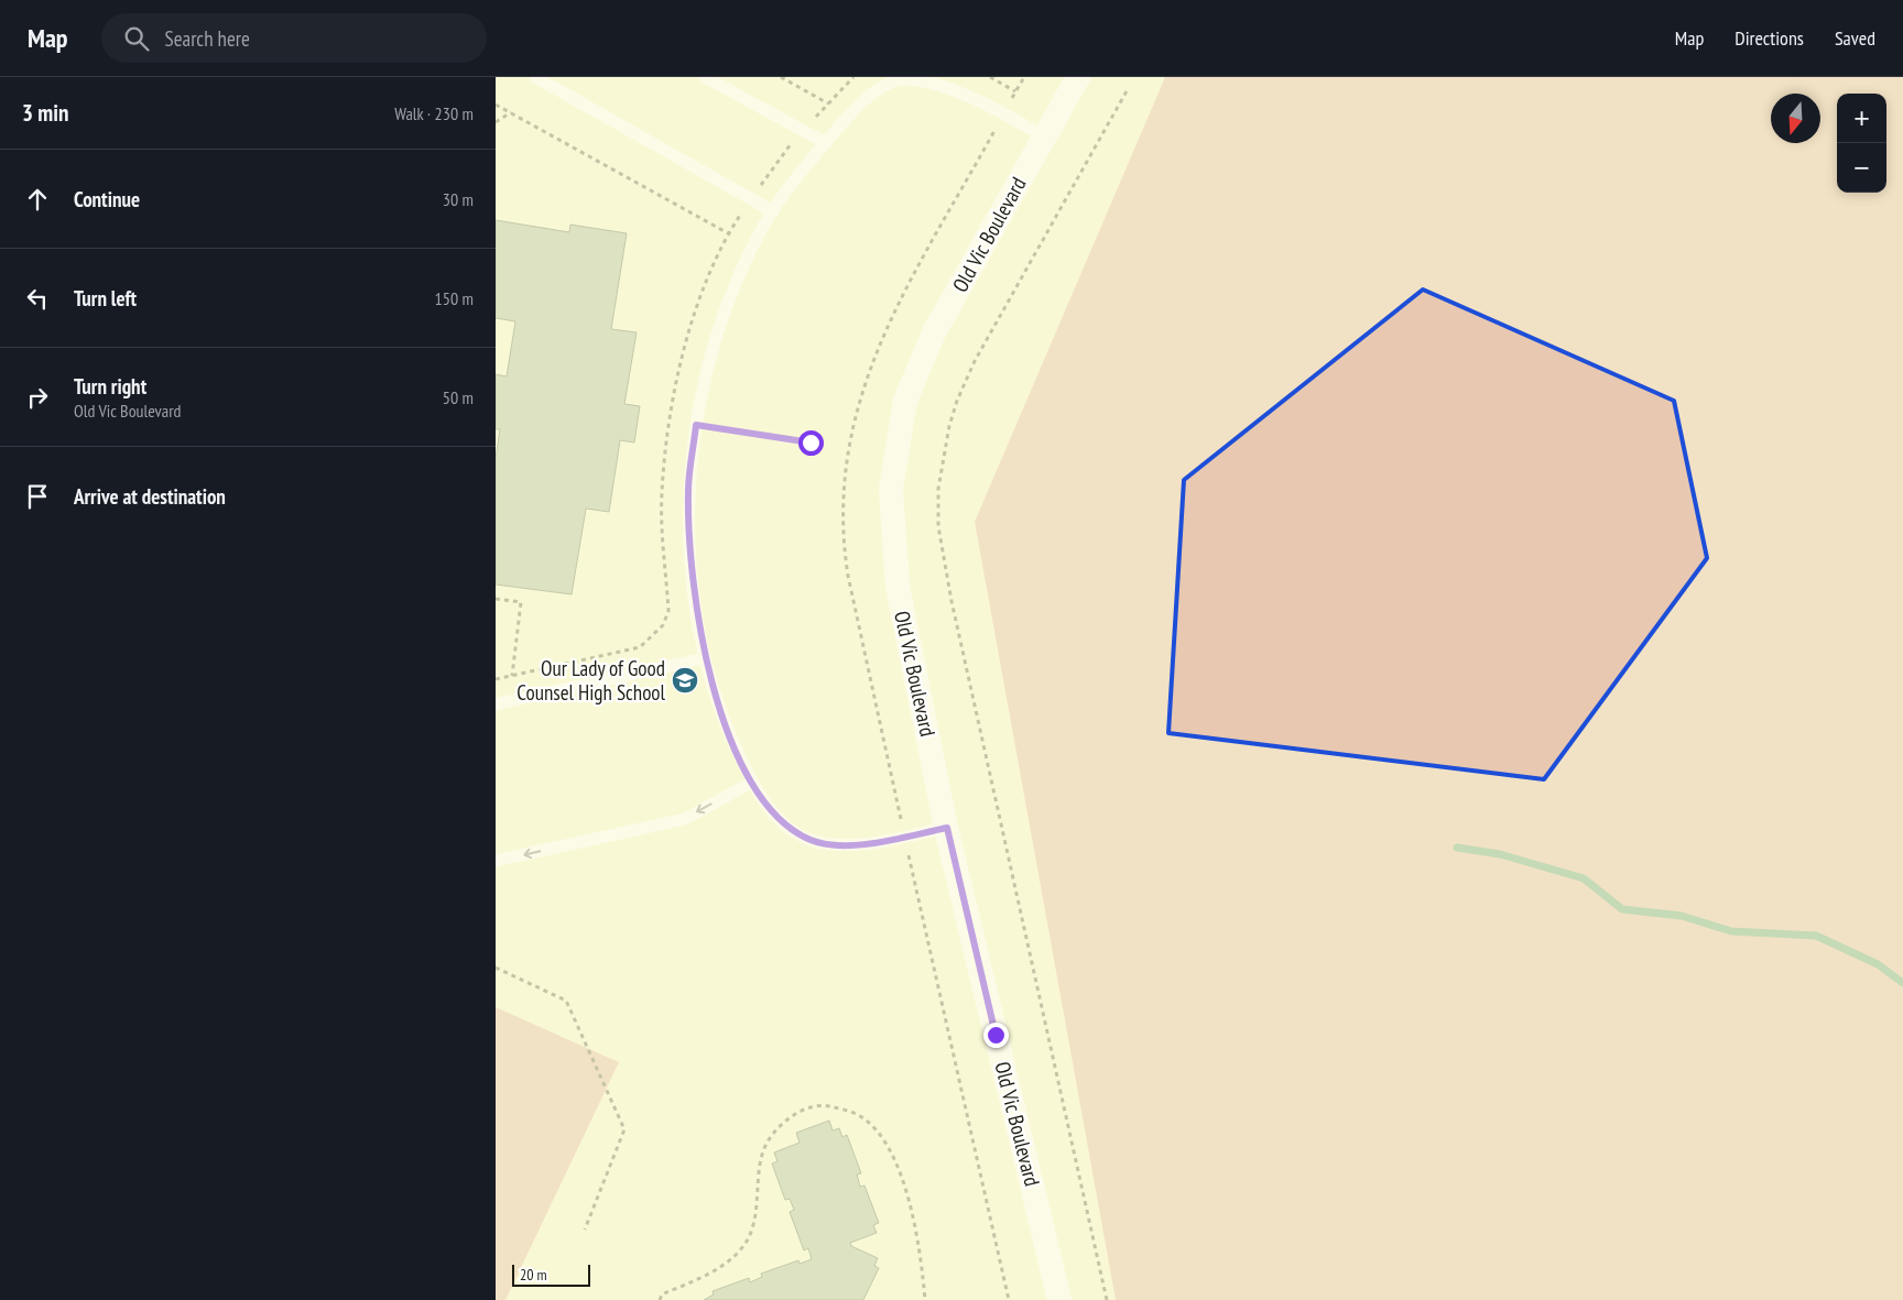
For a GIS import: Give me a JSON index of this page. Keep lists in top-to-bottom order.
{
  "streets": {
    "street": ["Old Vic Boulevard"]
  },
  "places": {
    "school or university": ["Our Lady of Good Counsel High School"]
  },
  "scale_bar": "20 m",
  "north": "bottom",
  "page": {
    "header": "Map",
    "search": "Search here",
    "nav": ["Map", "Directions", "Saved"],
    "heading": ["3 min", "Walk · 230 m"],
    "map_buttons": ["+", "−"],
    "list": [
      ["Continue", "30 m"],
      ["Turn left", "150 m"],
      ["Turn right", "Old Vic Boulevard", "50 m"],
      "Arrive at destination"
    ],
    "scale": "20 m"
  }
}
